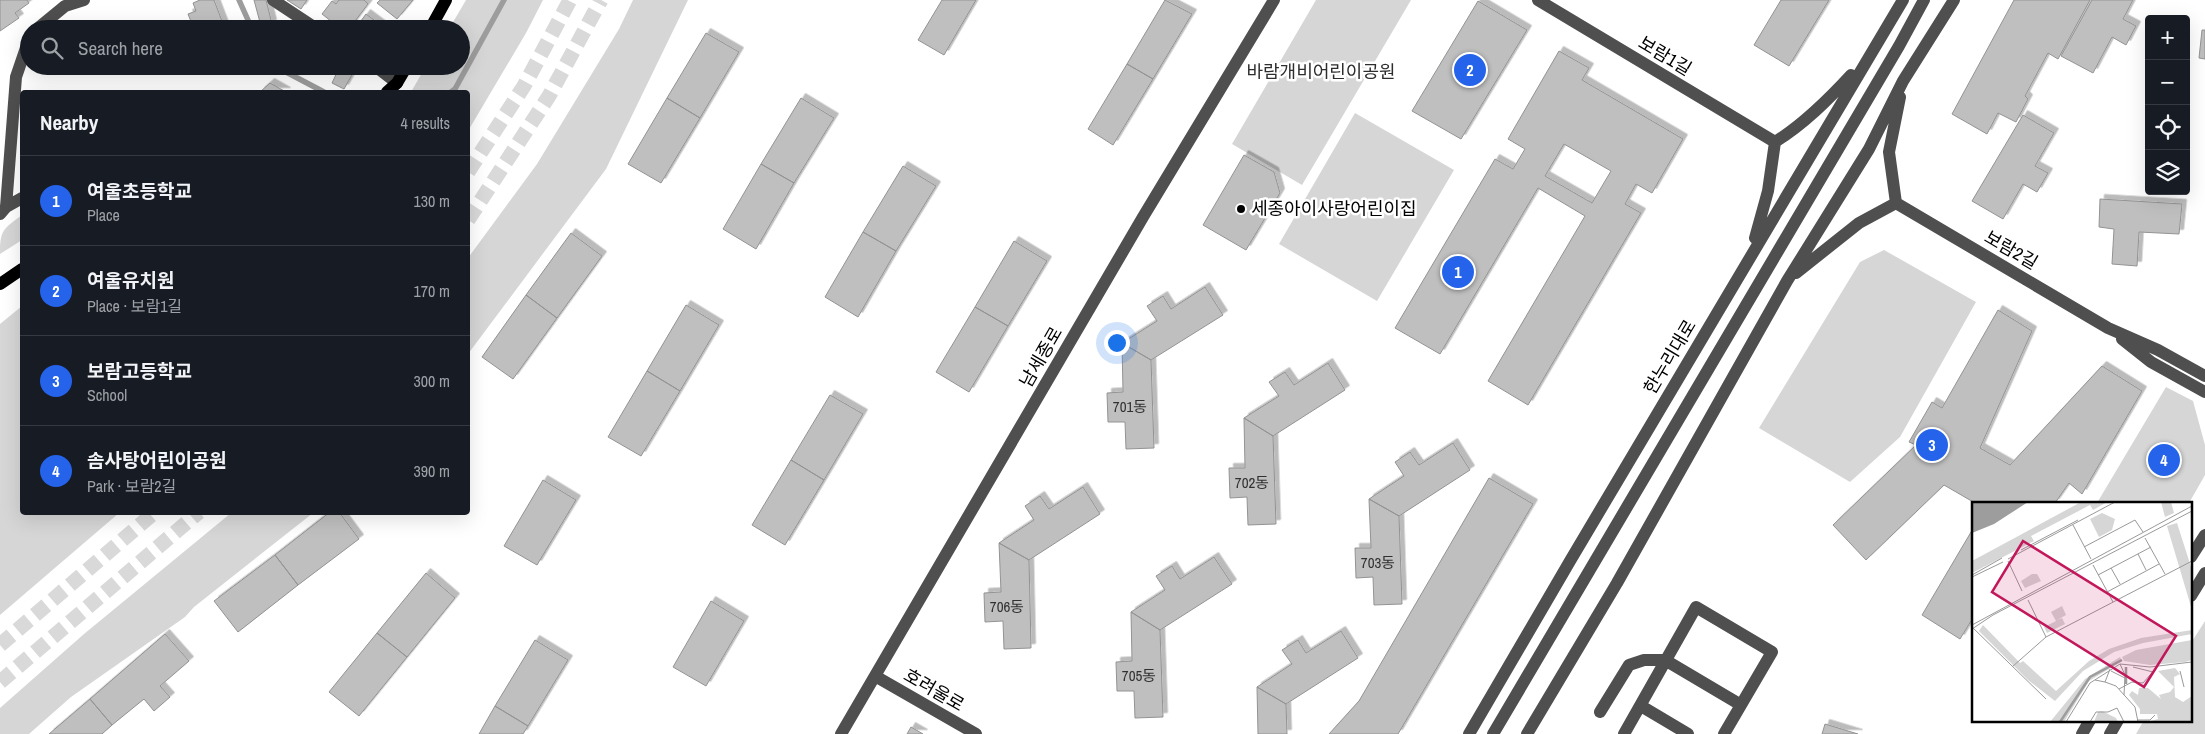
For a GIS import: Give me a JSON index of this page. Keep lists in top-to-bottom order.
{
  "streets": {
    "street": [
      "보람1길",
      "보람2길",
      "남세종로",
      "한누리대로",
      "호려울로"
    ]
  },
  "crossings": [
    ["남세종로", "호려울로"]
  ],
  "parks": ["바람개비어린이공원"],
  "places": ["세종아이사랑어린이집"],
  "house_numbers": [
    "701동",
    "702동",
    "703동",
    "706동",
    "705동"
  ],
  "page": {
    "map_buttons": ["+", "−"],
    "search": "Search here",
    "pins": [
      "2",
      "1",
      "3",
      "4"
    ],
    "heading": ["Nearby", "4 results"],
    "list": [
      {
        "mark": "1",
        "name": "여울초등학교",
        "note": "Place",
        "value": "130 m"
      },
      {
        "mark": "2",
        "name": "여울유치원",
        "note": "Place · 보람1길",
        "value": "170 m"
      },
      {
        "mark": "3",
        "name": "보람고등학교",
        "note": "School",
        "value": "300 m"
      },
      {
        "mark": "4",
        "name": "솜사탕어린이공원",
        "note": "Park · 보람2길",
        "value": "390 m"
      }
    ]
  }
}
